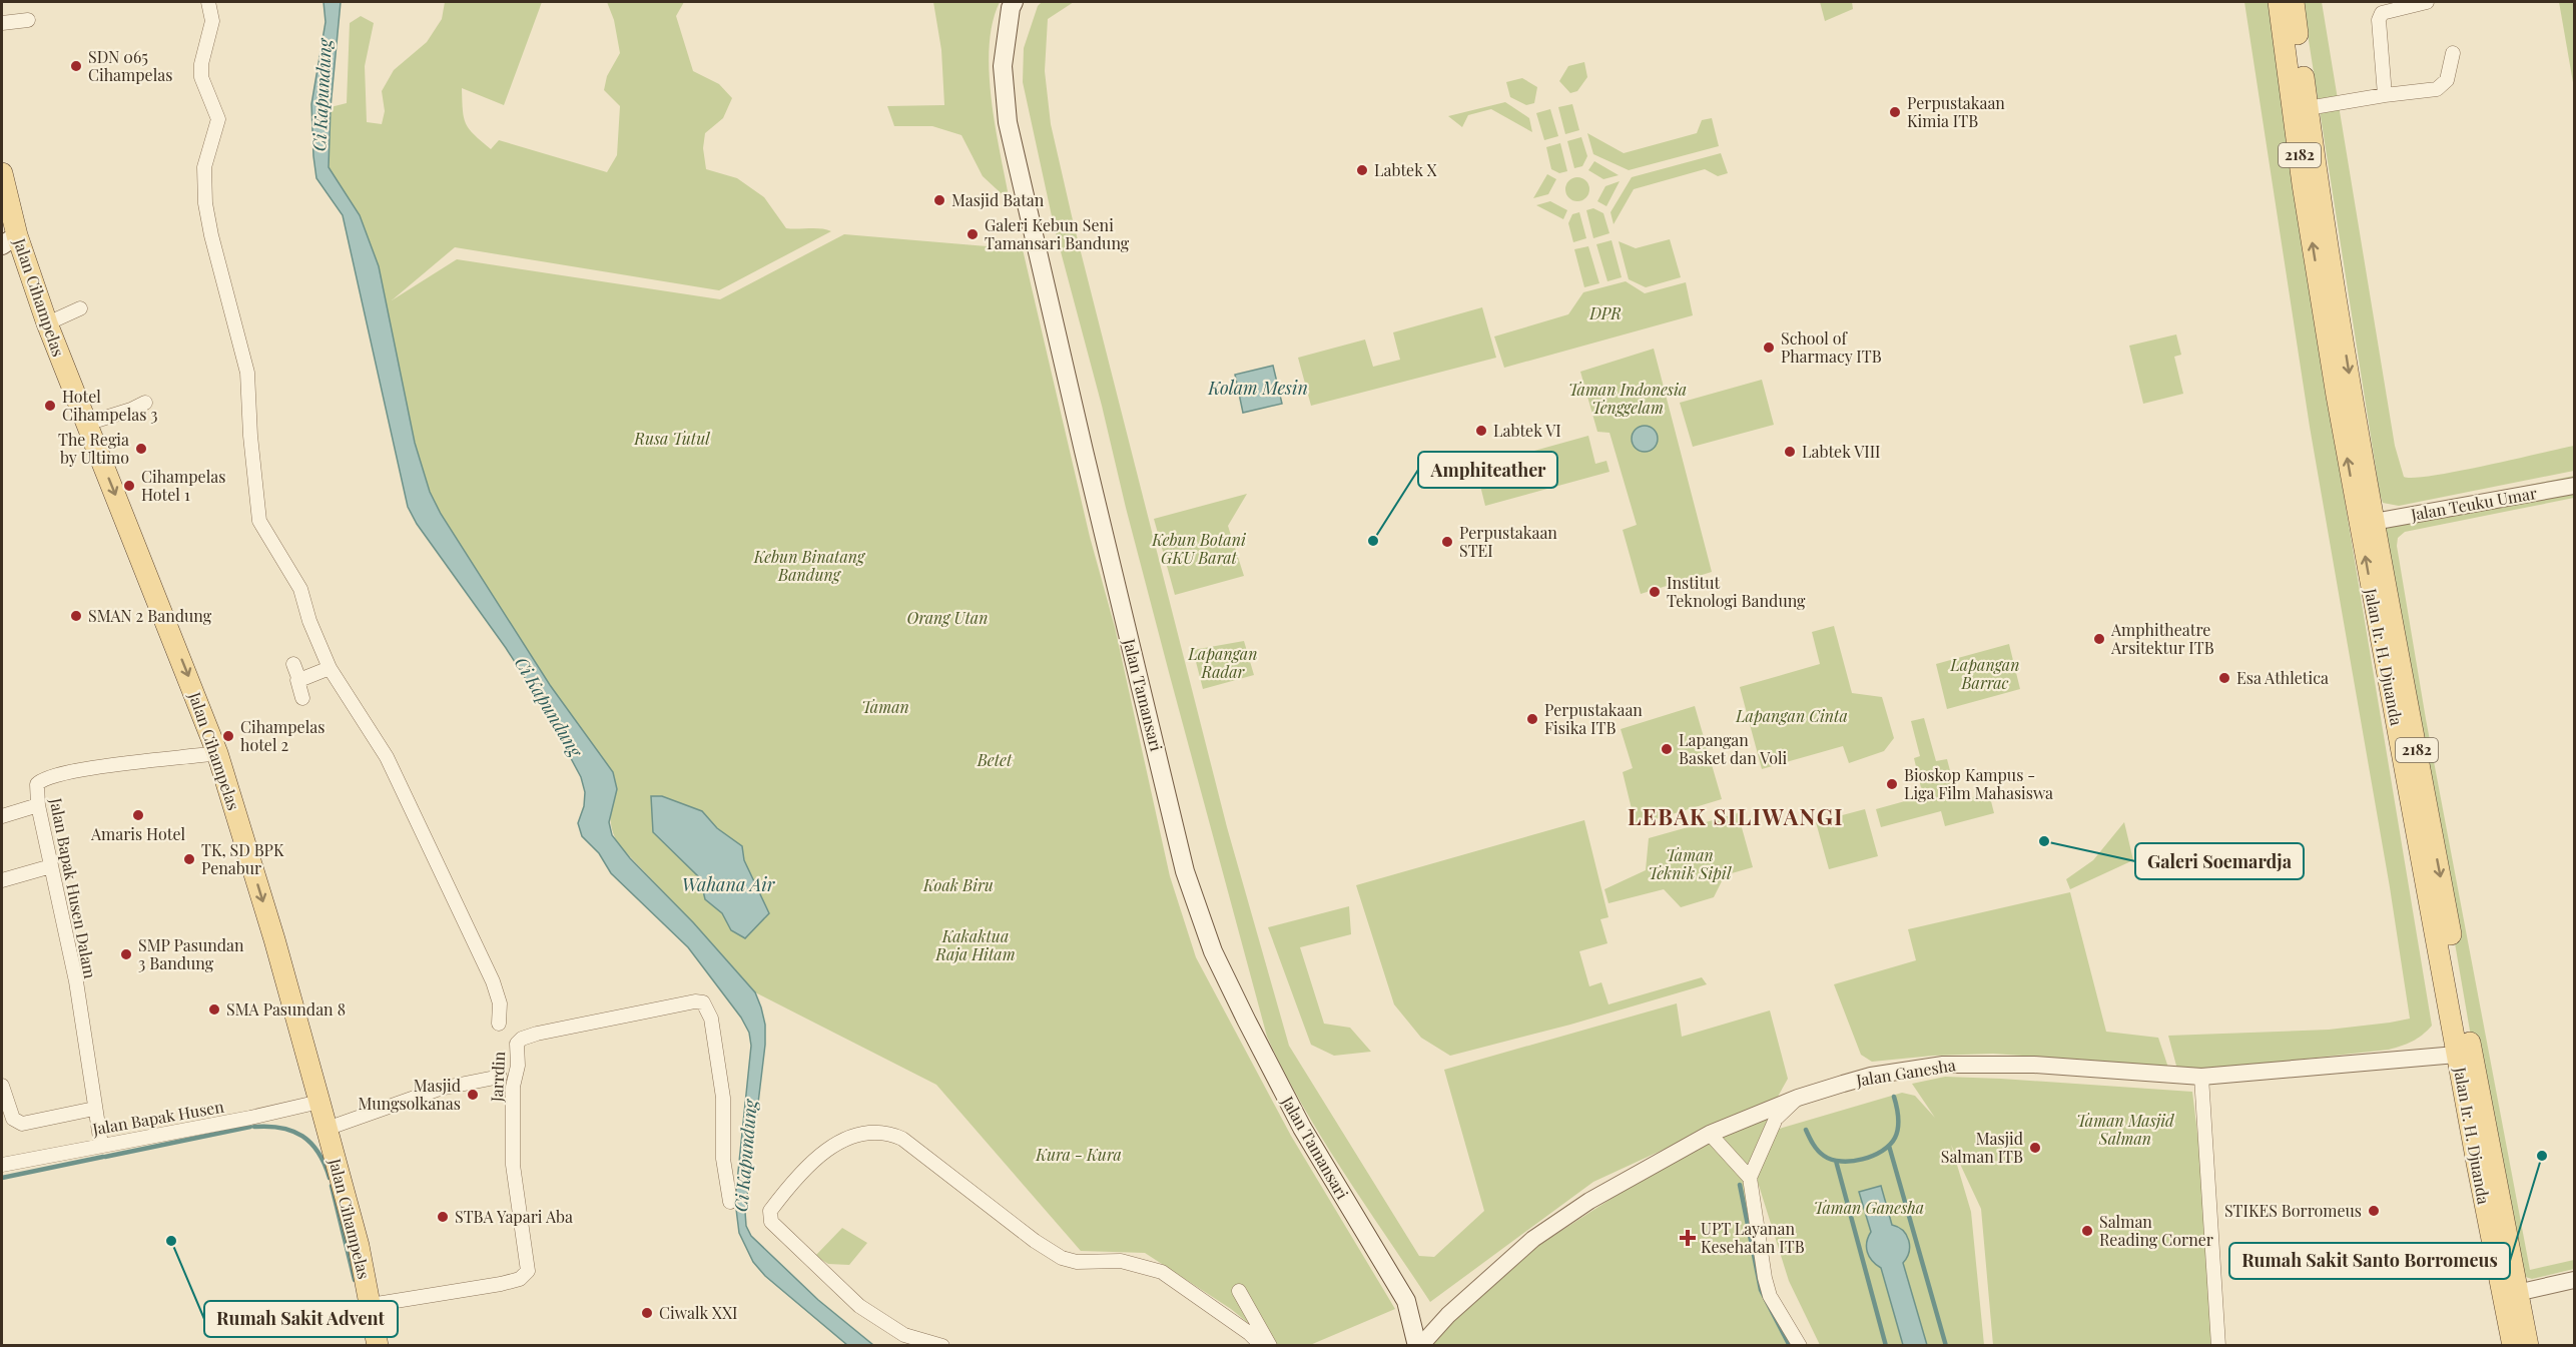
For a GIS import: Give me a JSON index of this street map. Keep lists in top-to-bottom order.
{
  "streets": {
    "main road": [
      "2182",
      "Jalan Cihampelas",
      "Jalan Ir. H. Djuanda",
      "Jalan Tamansari"
    ],
    "street": [
      "Jalan Teuku Umar",
      "Jalan Bapak Husen Dalam",
      "Jalan Ganesha",
      "Jarrdin",
      "Jalan Bapak Husen"
    ]
  },
  "crossings": [
    ["Jalan Cihampelas", "Jalan Bapak Husen Dalam"],
    ["Jalan Cihampelas", "Jarrdin"],
    ["Jalan Cihampelas", "Jalan Bapak Husen"],
    ["Jalan Teuku Umar", "Jalan Ir. H. Djuanda"],
    ["Jalan Ir. H. Djuanda", "Jalan Ganesha"],
    ["Jalan Tamansari", "Jalan Ganesha"],
    ["Jalan Bapak Husen Dalam", "Jalan Bapak Husen"]
  ],
  "one_way": ["Jalan Cihampelas"],
  "districts": ["LEBAK SILIWANGI"],
  "water": ["Ci Kapundung", "Kolam Mesin", "Wahana Air"],
  "parks": [
    "DPR",
    "Taman Indonesia Tenggelam",
    "Rusa Tutul",
    "Kebun Botani GKU Barat",
    "Kebun Binatang Bandung",
    "Orang Utan",
    "Lapangan Radar",
    "Lapangan Barrac",
    "Taman",
    "Lapangan Cinta",
    "Betet",
    "Taman Teknik Sipil",
    "Koak Biru",
    "Kakaktua Raja Hitam",
    "Taman Masjid Salman",
    "Kura - Kura",
    "Taman Ganesha"
  ],
  "places": {
    "other": [
      "SDN 065 Cihampelas",
      "Perpustakaan Kimia ITB",
      "Labtek X",
      "Masjid Batan",
      "Galeri Kebun Seni Tamansari Bandung",
      "School of Pharmacy ITB",
      "Hotel Cihampelas 3",
      "Labtek VI",
      "The Regia by Ultimo",
      "Labtek VIII",
      "Cihampelas Hotel 1",
      "Amphiteather",
      "Perpustakaan STEI",
      "Institut Teknologi Bandung",
      "SMAN 2 Bandung",
      "Amphitheatre Arsitektur ITB",
      "Esa Athletica",
      "Perpustakaan Fisika ITB",
      "Cihampelas hotel 2",
      "Lapangan Basket dan Voli",
      "Bioskop Kampus - Liga Film Mahasiswa",
      "Amaris Hotel",
      "Galeri Soemardja",
      "TK, SD BPK Penabur",
      "SMP Pasundan 3 Bandung",
      "SMA Pasundan 8",
      "Masjid Mungsolkanas",
      "Masjid Salman ITB",
      "Rumah Sakit Santo Borromeus",
      "STIKES Borromeus",
      "STBA Yapari Aba",
      "Salman Reading Corner",
      "Rumah Sakit Advent",
      "Ciwalk XXI"
    ],
    "health": ["UPT Layanan Kesehatan ITB"]
  }
}
